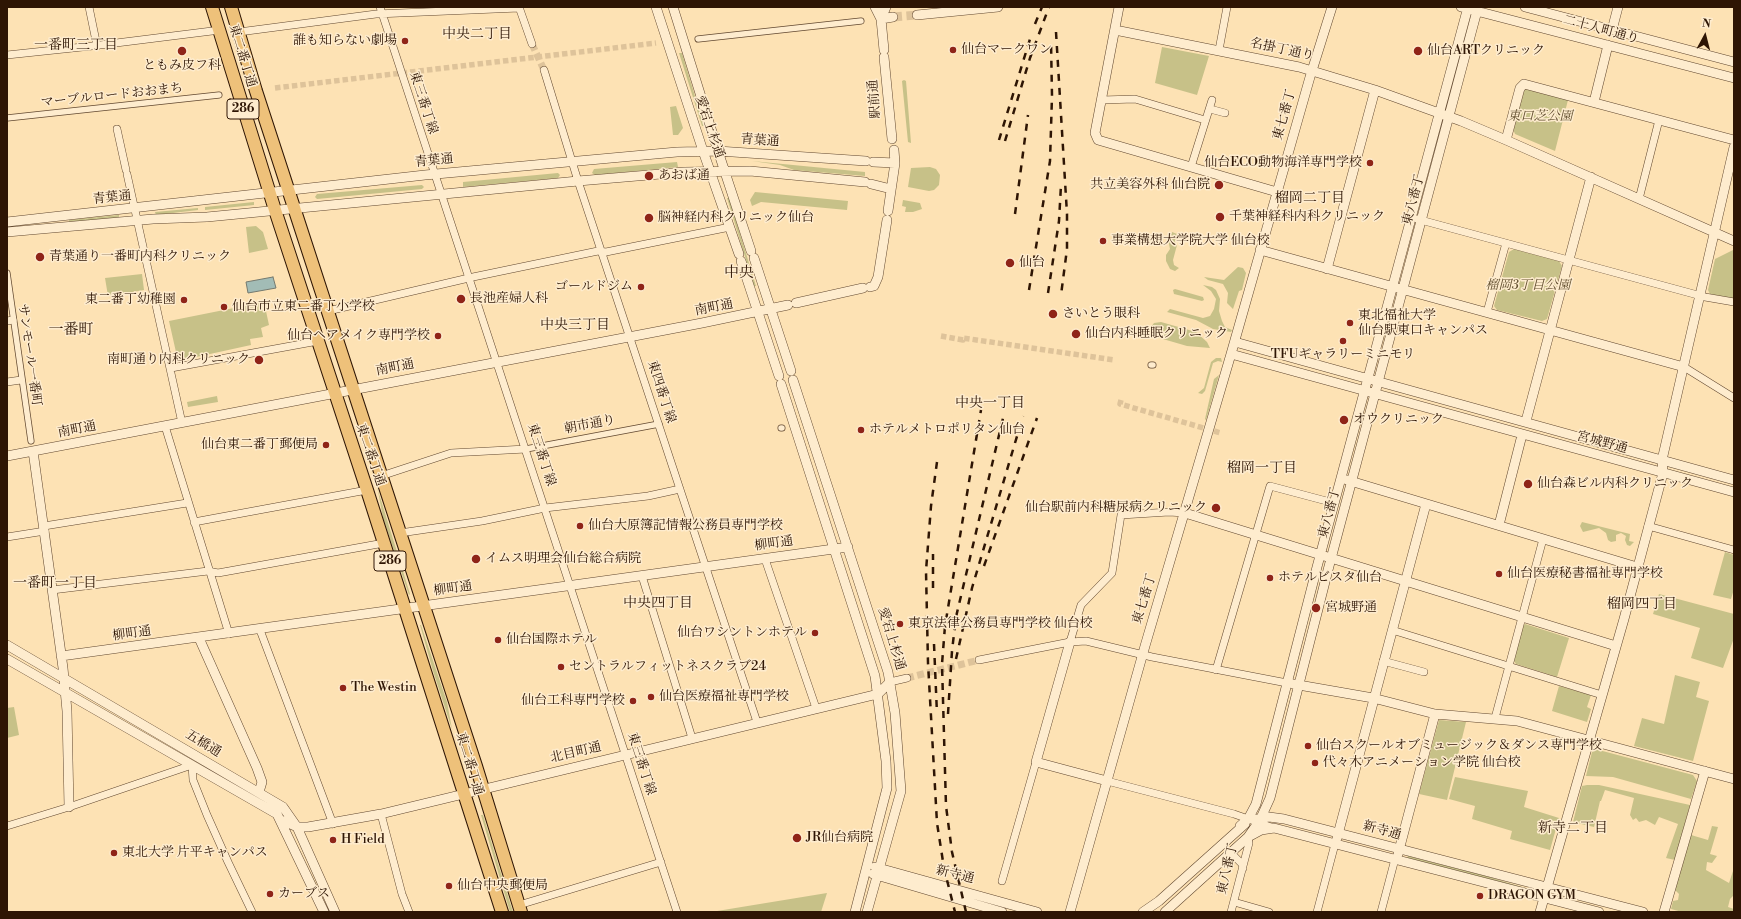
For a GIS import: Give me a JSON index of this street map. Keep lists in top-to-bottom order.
{
  "streets": {
    "highway": ["東二番丁通", "286"],
    "street": [
      "二十人町通り",
      "名掛丁通り",
      "マーブルロードおおまち",
      "駅前通",
      "東三番丁線",
      "東七番丁",
      "愛宕上杉通",
      "青葉通",
      "東八番丁",
      "南町通",
      "サンモール一番町",
      "東四番丁線",
      "朝市通り",
      "宮城野通",
      "柳町通",
      "五橋通",
      "北目町通",
      "新寺通"
    ]
  },
  "crossings": [
    ["二十人町通り", "東八番丁"],
    ["名掛丁通り", "東七番丁"],
    ["名掛丁通り", "東八番丁"],
    ["東二番丁通", "青葉通"],
    ["東二番丁通", "南町通"],
    ["東二番丁通", "柳町通"],
    ["東二番丁通", "北目町通"],
    ["東三番丁線", "青葉通"],
    ["東三番丁線", "南町通"],
    ["東三番丁線", "朝市通り"],
    ["東三番丁線", "柳町通"],
    ["東三番丁線", "北目町通"],
    ["東七番丁", "宮城野通"],
    ["愛宕上杉通", "青葉通"],
    ["愛宕上杉通", "南町通"],
    ["愛宕上杉通", "柳町通"],
    ["愛宕上杉通", "北目町通"],
    ["愛宕上杉通", "新寺通"],
    ["青葉通", "南町通"],
    ["青葉通", "東四番丁線"],
    ["東八番丁", "宮城野通"],
    ["東八番丁", "新寺通"],
    ["南町通", "東四番丁線"],
    ["東四番丁線", "朝市通り"],
    ["東四番丁線", "柳町通"],
    ["東四番丁線", "北目町通"],
    ["五橋通", "北目町通"]
  ],
  "districts": [
    "中央二丁目",
    "一番町三丁目",
    "榴岡二丁目",
    "中央",
    "中央三丁目",
    "一番町",
    "中央一丁目",
    "榴岡一丁目",
    "一番町一丁目",
    "中央四丁目",
    "榴岡四丁目",
    "新寺二丁目"
  ],
  "parks": ["東口芝公園", "榴岡3丁目公園"],
  "places": [
    "誰も知らない劇場",
    "仙台マークワン",
    "ともみ皮フ科",
    "仙台ARTクリニック",
    "仙台ECO動物海洋専門学校",
    "あおば通",
    "共立美容外科 仙台院",
    "千葉神経科内科クリニック",
    "脳神経内科クリニック仙台",
    "事業構想大学院大学 仙台校",
    "青葉通り一番町内科クリニック",
    "仙台",
    "ゴールドジム",
    "長池産婦人科",
    "東二番丁幼稚園",
    "仙台市立東二番丁小学校",
    "さいとう眼科",
    "東北福祉大学 仙台駅東口キャンパス",
    "仙台内科睡眠クリニック",
    "仙台ヘアメイク専門学校",
    "TFUギャラリーミニモリ",
    "南町通り内科クリニック",
    "オウクリニック",
    "ホテルメトロポリタン仙台",
    "仙台東二番丁郵便局",
    "仙台森ビル内科クリニック",
    "仙台駅前内科糖尿病クリニック",
    "仙台大原簿記情報公務員専門学校",
    "イムス明理会仙台総合病院",
    "仙台医療秘書福祉専門学校",
    "ホテルビスタ仙台",
    "宮城野通",
    "東京法律公務員専門学校 仙台校",
    "仙台ワシントンホテル",
    "仙台国際ホテル",
    "セントラルフィットネスクラブ24",
    "The Westin",
    "仙台医療福祉専門学校",
    "仙台工科専門学校",
    "仙台スクールオブミュージック＆ダンス専門学校",
    "代々木アニメーション学院 仙台校",
    "JR仙台病院",
    "H Field",
    "東北大学 片平キャンパス",
    "仙台中央郵便局",
    "カーブス",
    "DRAGON GYM"
  ],
  "north": "top"
}
